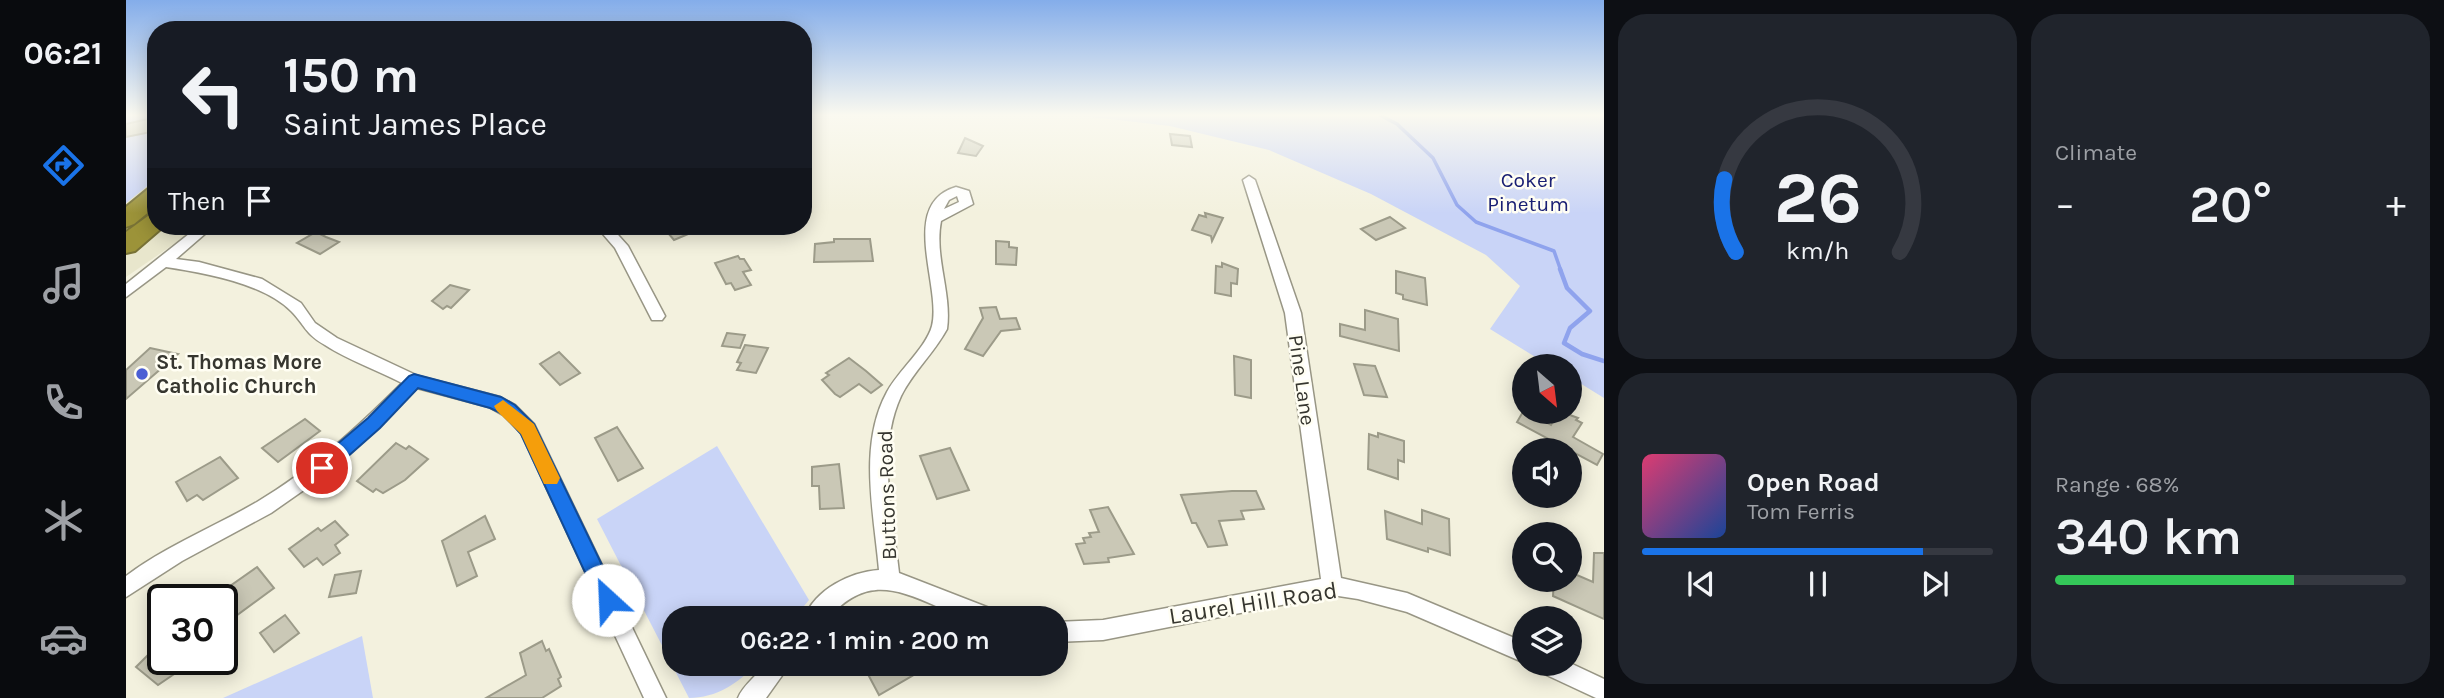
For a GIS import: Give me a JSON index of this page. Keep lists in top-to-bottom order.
{
  "streets": {
    "street": ["Pine Lane", "Buttons Road", "Laurel Hill Road"]
  },
  "crossings": [
    ["Pine Lane", "Laurel Hill Road"]
  ],
  "parks": ["Coker Pinetum"],
  "places": ["St. Thomas More Catholic Church"],
  "north": "bottom right",
  "page": {
    "tabs": "06:21",
    "tile": [
      "Climate",
      ["Range · 68%", "340 km"]
    ],
    "turn": ["150 m", "Saint James Place"],
    "then": "Then",
    "heat": ["−", "20°", "+"],
    "song": ["Open Road", "Tom Ferris"],
    "limit": "30",
    "trip": "06:22 · 1 min · 200 m",
    "gauge": ["26", "km/h"]
  }
}
